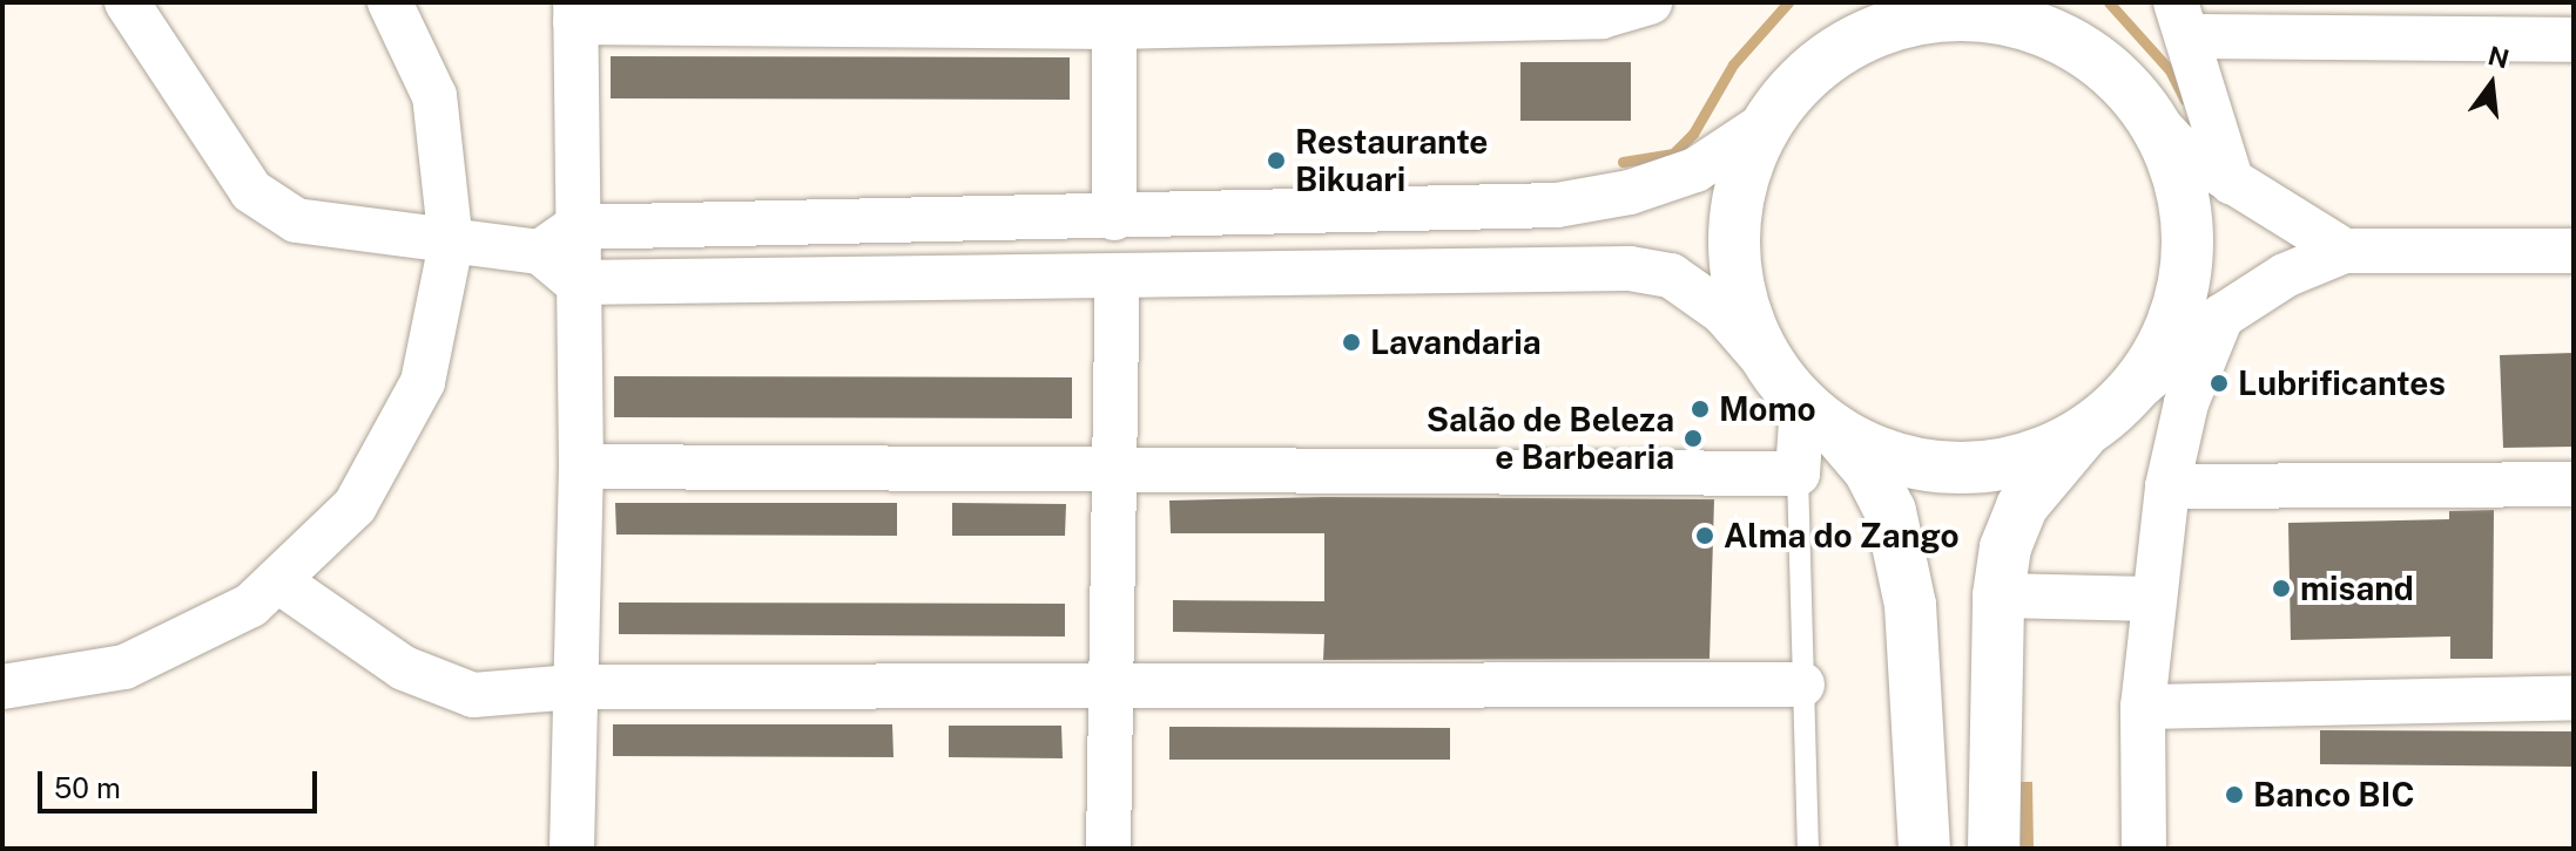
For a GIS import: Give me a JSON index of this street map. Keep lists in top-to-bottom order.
{
  "places": [
    "Restaurante Bikuari",
    "Lavandaria",
    "Lubrificantes",
    "Momo",
    "Salão de Beleza e Barbearia",
    "Alma do Zango",
    "misand",
    "Banco BIC"
  ],
  "scale_bar": "50 m",
  "north": "top"
}
